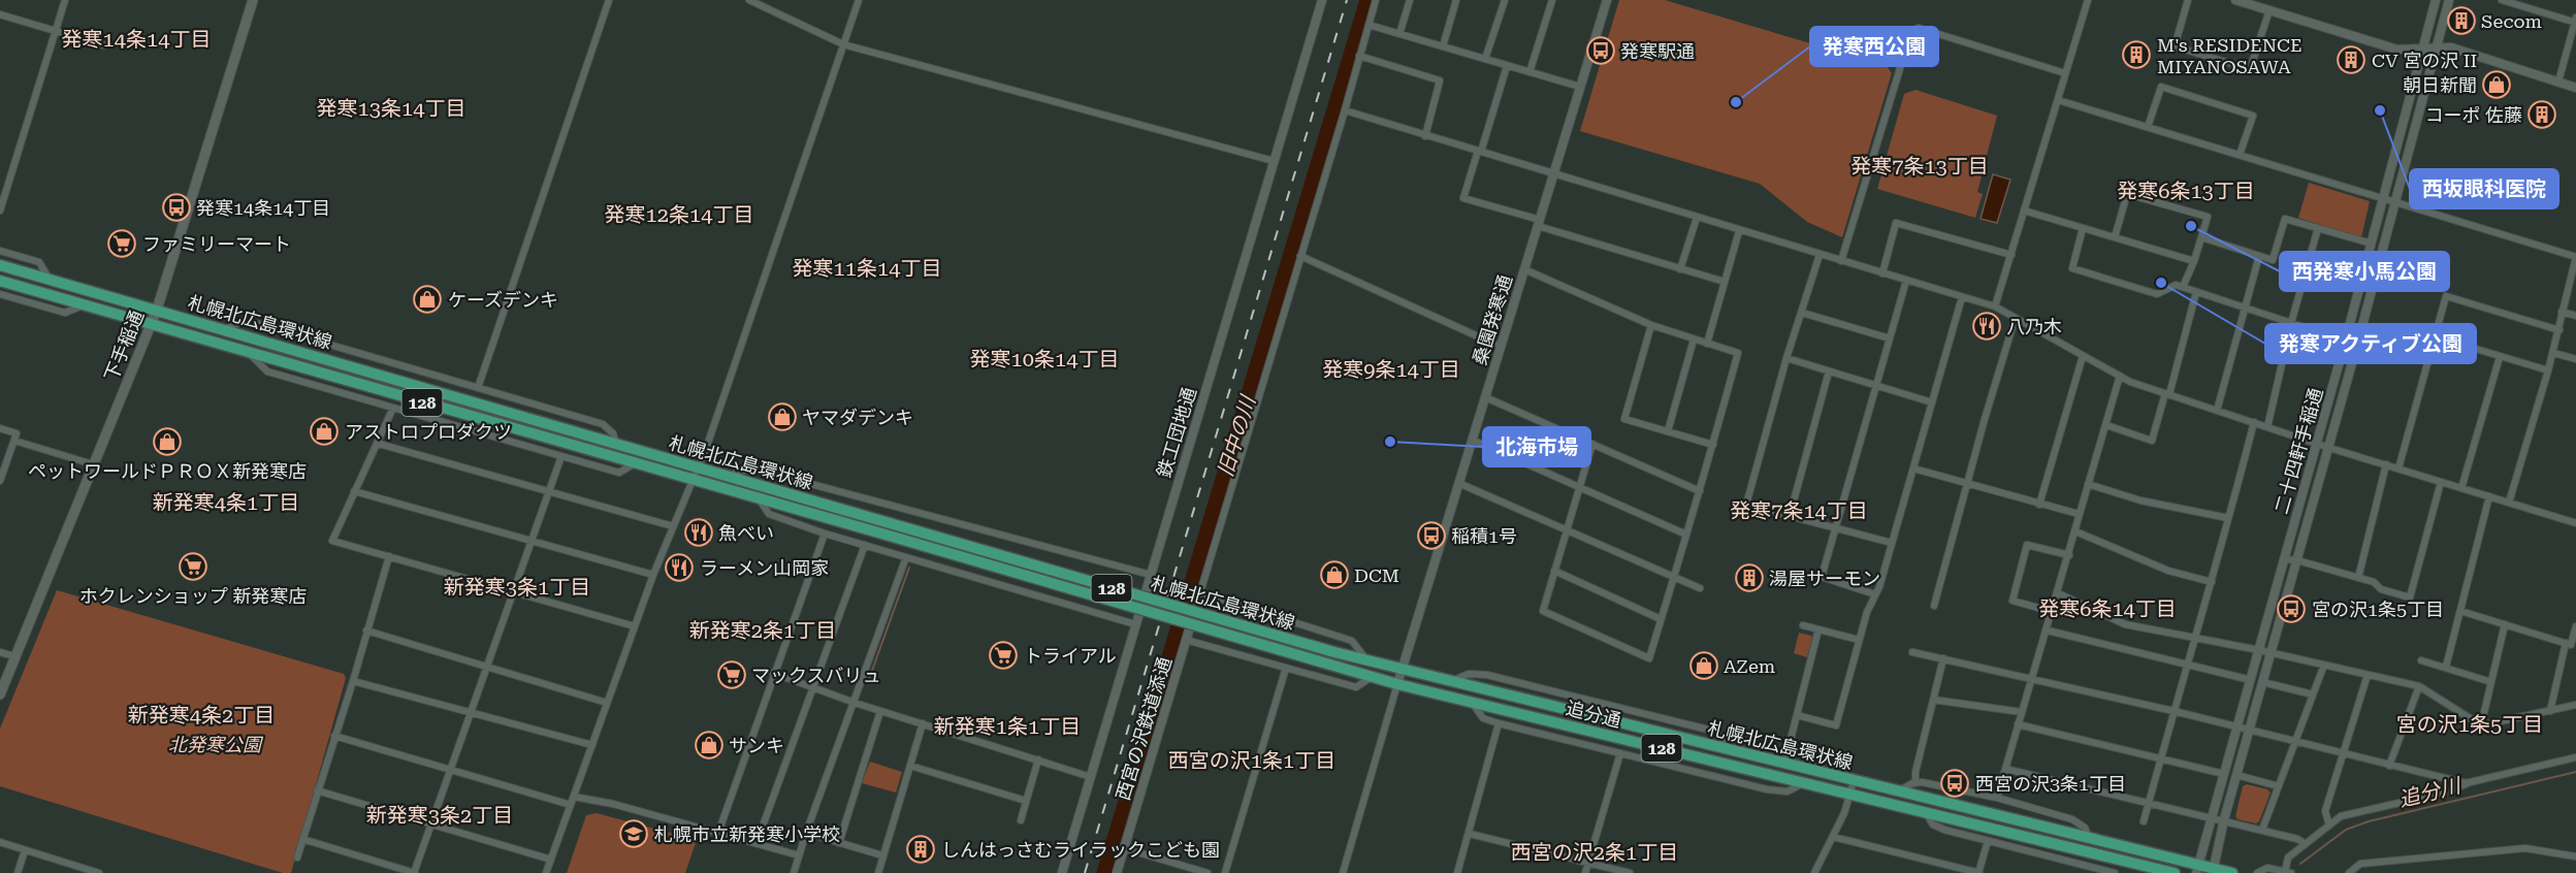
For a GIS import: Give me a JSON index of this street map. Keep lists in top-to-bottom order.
{
  "streets": {
    "main road": [
      "札幌北広島環状線",
      "下手稲通",
      "128",
      "追分通"
    ],
    "street": [
      "桑園発寒通",
      "鉄工団地通",
      "二十四軒手稲通",
      "西宮の沢鉄道添通"
    ]
  },
  "crossings": [
    ["桑園発寒通", "札幌北広島環状線"],
    ["桑園発寒通", "追分通"],
    ["札幌北広島環状線", "下手稲通"],
    ["札幌北広島環状線", "二十四軒手稲通"],
    ["札幌北広島環状線", "追分通"],
    ["128", "追分通"]
  ],
  "districts": [
    "発寒14条14丁目",
    "発寒13条14丁目",
    "発寒7条13丁目",
    "発寒6条13丁目",
    "発寒12条14丁目",
    "発寒11条14丁目",
    "発寒10条14丁目",
    "発寒9条14丁目",
    "新発寒4条1丁目",
    "発寒7条14丁目",
    "新発寒3条1丁目",
    "発寒6条14丁目",
    "新発寒2条1丁目",
    "新発寒4条2丁目",
    "宮の沢1条5丁目",
    "新発寒1条1丁目",
    "西宮の沢1条1丁目",
    "新発寒3条2丁目",
    "西宮の沢2条1丁目"
  ],
  "water": ["旧中の川", "追分川"],
  "parks": ["北発寒公園"],
  "places": {
    "building": [
      "Secom",
      "M's RESIDENCE MIYANOSAWA",
      "CV 宮の沢 II",
      "コーポ 佐藤",
      "湯屋サーモン",
      "しんはっさむライラックこども園"
    ],
    "bus stop": [
      "発寒駅通",
      "発寒14条14丁目",
      "稲積1号",
      "宮の沢1条5丁目",
      "西宮の沢3条1丁目"
    ],
    "shop": [
      "朝日新聞",
      "ケーズデンキ",
      "ヤマダデンキ",
      "アストロプロダクツ",
      "ペットワールドＰＲＯＸ新発寒店",
      "DCM",
      "AZem",
      "サンキ"
    ],
    "other": [
      "発寒西公園",
      "西坂眼科医院",
      "西発寒小馬公園",
      "発寒アクティブ公園",
      "北海市場"
    ],
    "supermarket": [
      "ファミリーマート",
      "ホクレンショップ 新発寒店",
      "トライアル",
      "マックスバリュ"
    ],
    "restaurant": ["八乃木", "魚べい", "ラーメン山岡家"],
    "school or university": ["札幌市立新発寒小学校"]
  }
}
